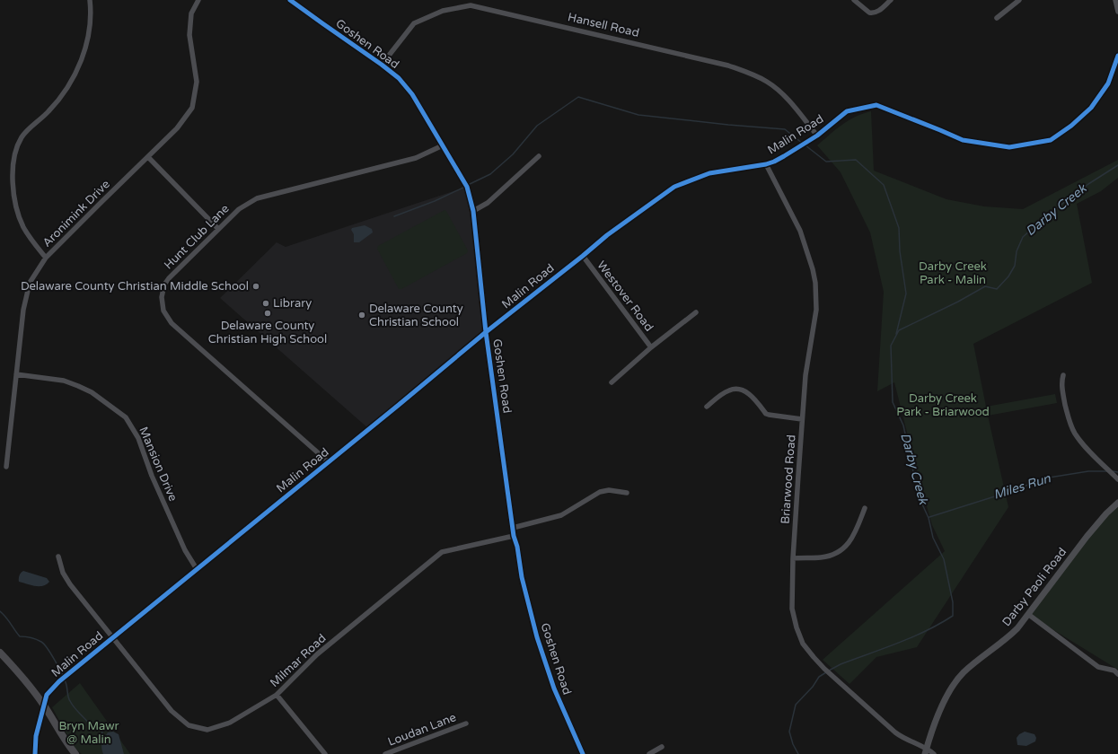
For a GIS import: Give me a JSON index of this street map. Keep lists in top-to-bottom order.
{
  "streets": {
    "street": [
      "Hansell Road",
      "Goshen Road",
      "Malin Road",
      "Aronimink Drive",
      "Hunt Club Lane",
      "Westover Road",
      "Mansion Drive",
      "Briarwood Road",
      "Darby Paoli Road",
      "Milmar Road",
      "Loudan Lane"
    ]
  },
  "crossings": [
    ["Hansell Road", "Goshen Road"],
    ["Hansell Road", "Malin Road"],
    ["Goshen Road", "Malin Road"],
    ["Goshen Road", "Hunt Club Lane"],
    ["Goshen Road", "Milmar Road"],
    ["Malin Road", "Hunt Club Lane"],
    ["Malin Road", "Westover Road"],
    ["Malin Road", "Mansion Drive"],
    ["Malin Road", "Briarwood Road"],
    ["Malin Road", "Milmar Road"],
    ["Aronimink Drive", "Mansion Drive"],
    ["Briarwood Road", "Darby Paoli Road"]
  ],
  "water": ["Darby Creek", "Miles Run"],
  "parks": ["Darby Creek Park - Malin", "Darby Creek Park - Briarwood", "Bryn Mawr @ Malin"],
  "places": [
    "Delaware County Christian Middle School",
    "Library",
    "Delaware County Christian High School",
    "Delaware County Christian School"
  ]
}
